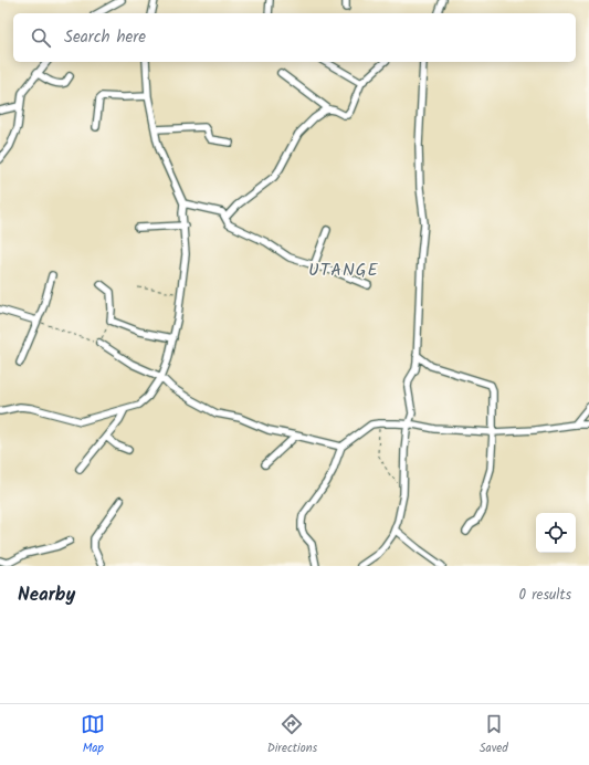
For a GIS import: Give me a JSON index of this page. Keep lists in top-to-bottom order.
{
  "districts": ["UTANGE"],
  "page": {
    "search": "Search here",
    "heading": ["Nearby", "0 results"],
    "nav": ["Map", "Directions", "Saved"]
  }
}
